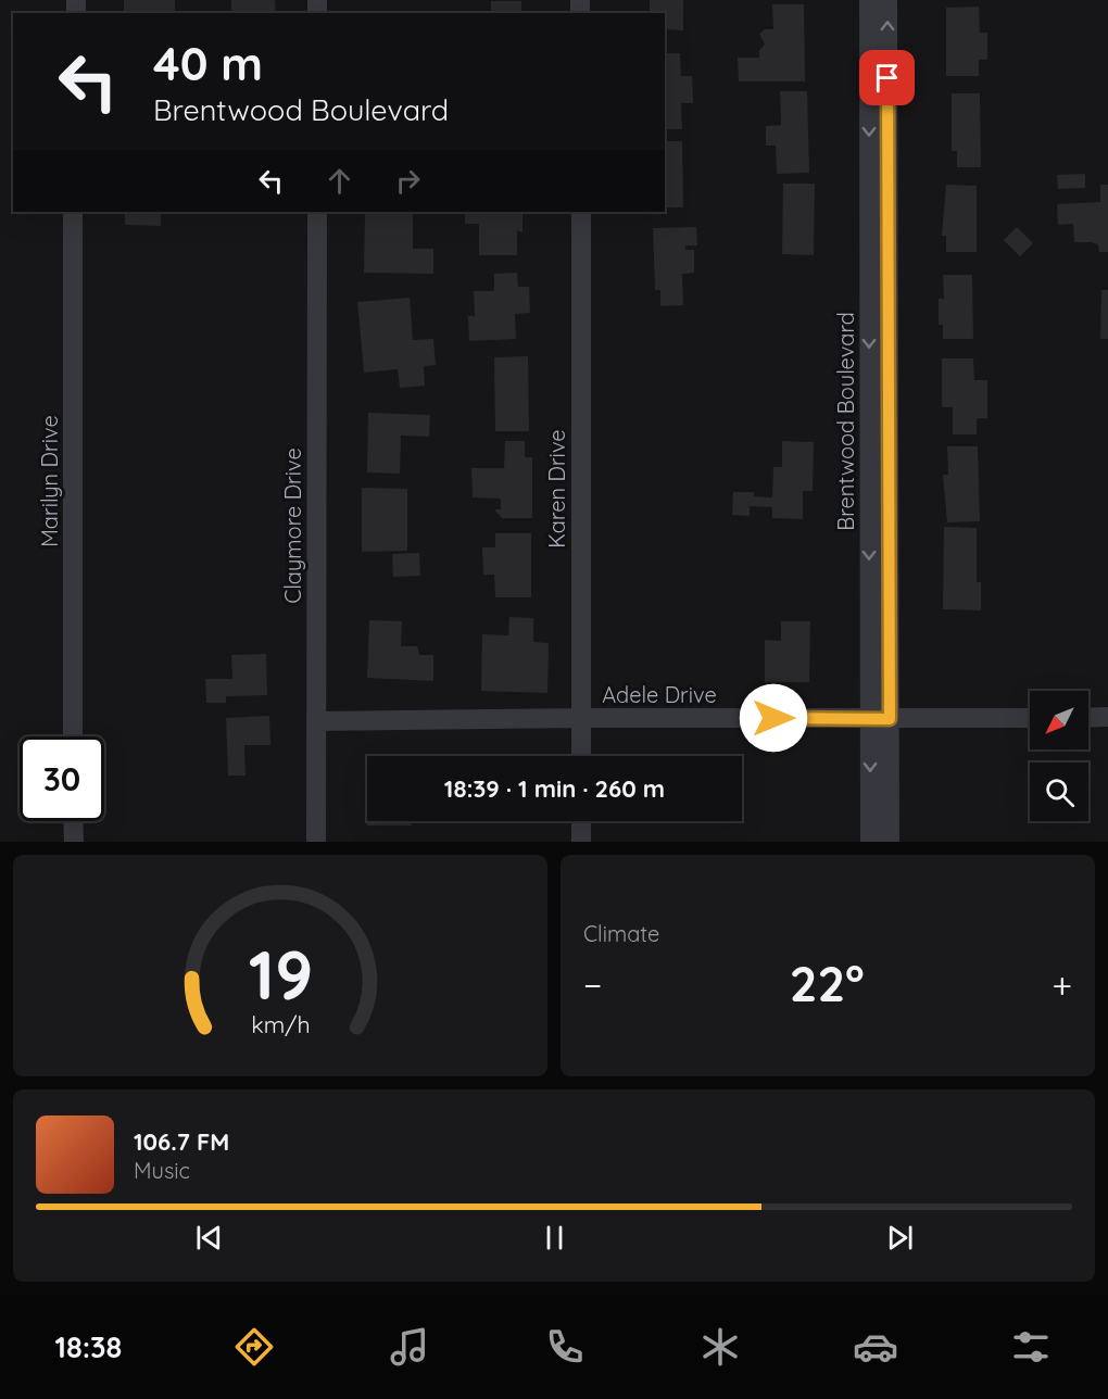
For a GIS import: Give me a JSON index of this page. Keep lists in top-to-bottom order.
{
  "streets": {
    "street": [
      "Brentwood Boulevard",
      "Marilyn Drive",
      "Karen Drive",
      "Claymore Drive",
      "Adele Drive"
    ]
  },
  "crossings": [
    ["Brentwood Boulevard", "Adele Drive"],
    ["Karen Drive", "Adele Drive"],
    ["Claymore Drive", "Adele Drive"]
  ],
  "north": "bottom left",
  "page": {
    "turn": ["40 m", "Brentwood Boulevard"],
    "limit": "30",
    "trip": "18:39 · 1 min · 260 m",
    "tile": "Climate",
    "heat": ["−", "22°", "+"],
    "song": ["106.7 FM", "Music"],
    "tabs": "18:38",
    "gauge": ["19", "km/h"]
  }
}
